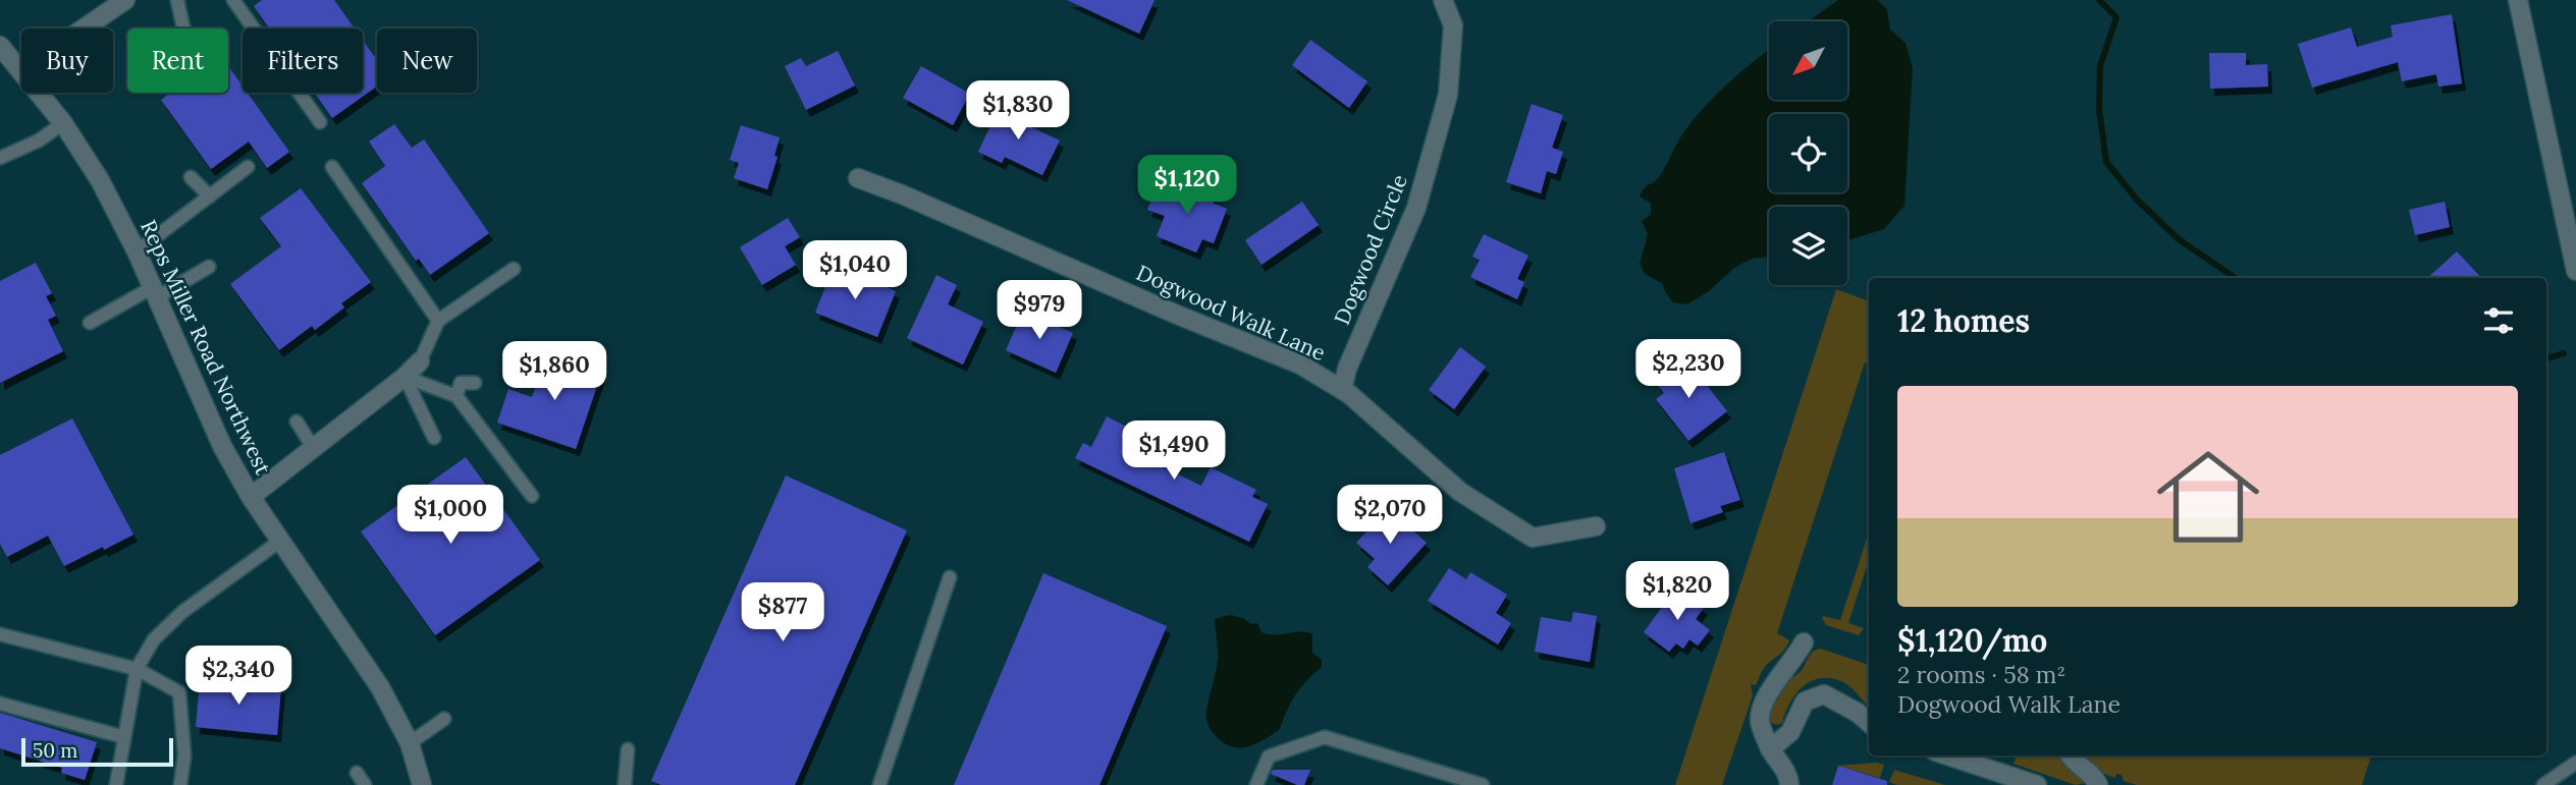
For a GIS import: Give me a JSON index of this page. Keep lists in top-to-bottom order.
{
  "streets": {
    "street": ["Dogwood Circle", "Dogwood Walk Lane", "Reps Miller Road Northwest"]
  },
  "crossings": [
    ["Dogwood Circle", "Dogwood Walk Lane"]
  ],
  "scale_bar": "50 m",
  "north": "bottom left",
  "page": {
    "chip": [
      "Buy",
      "Rent",
      "Filters",
      "New"
    ],
    "price": [
      "$1,830",
      "$1,120",
      "$1,040",
      "$979",
      "$2,230",
      "$1,860",
      "$1,490",
      "$1,000",
      "$2,070",
      "$1,820",
      "$877",
      "$2,340"
    ],
    "heading": "12 homes",
    "list": [
      {
        "name": "$1,120/mo",
        "note": "2 rooms · 58 m² · Dogwood Walk Lane"
      }
    ],
    "scale": "50 m"
  }
}
